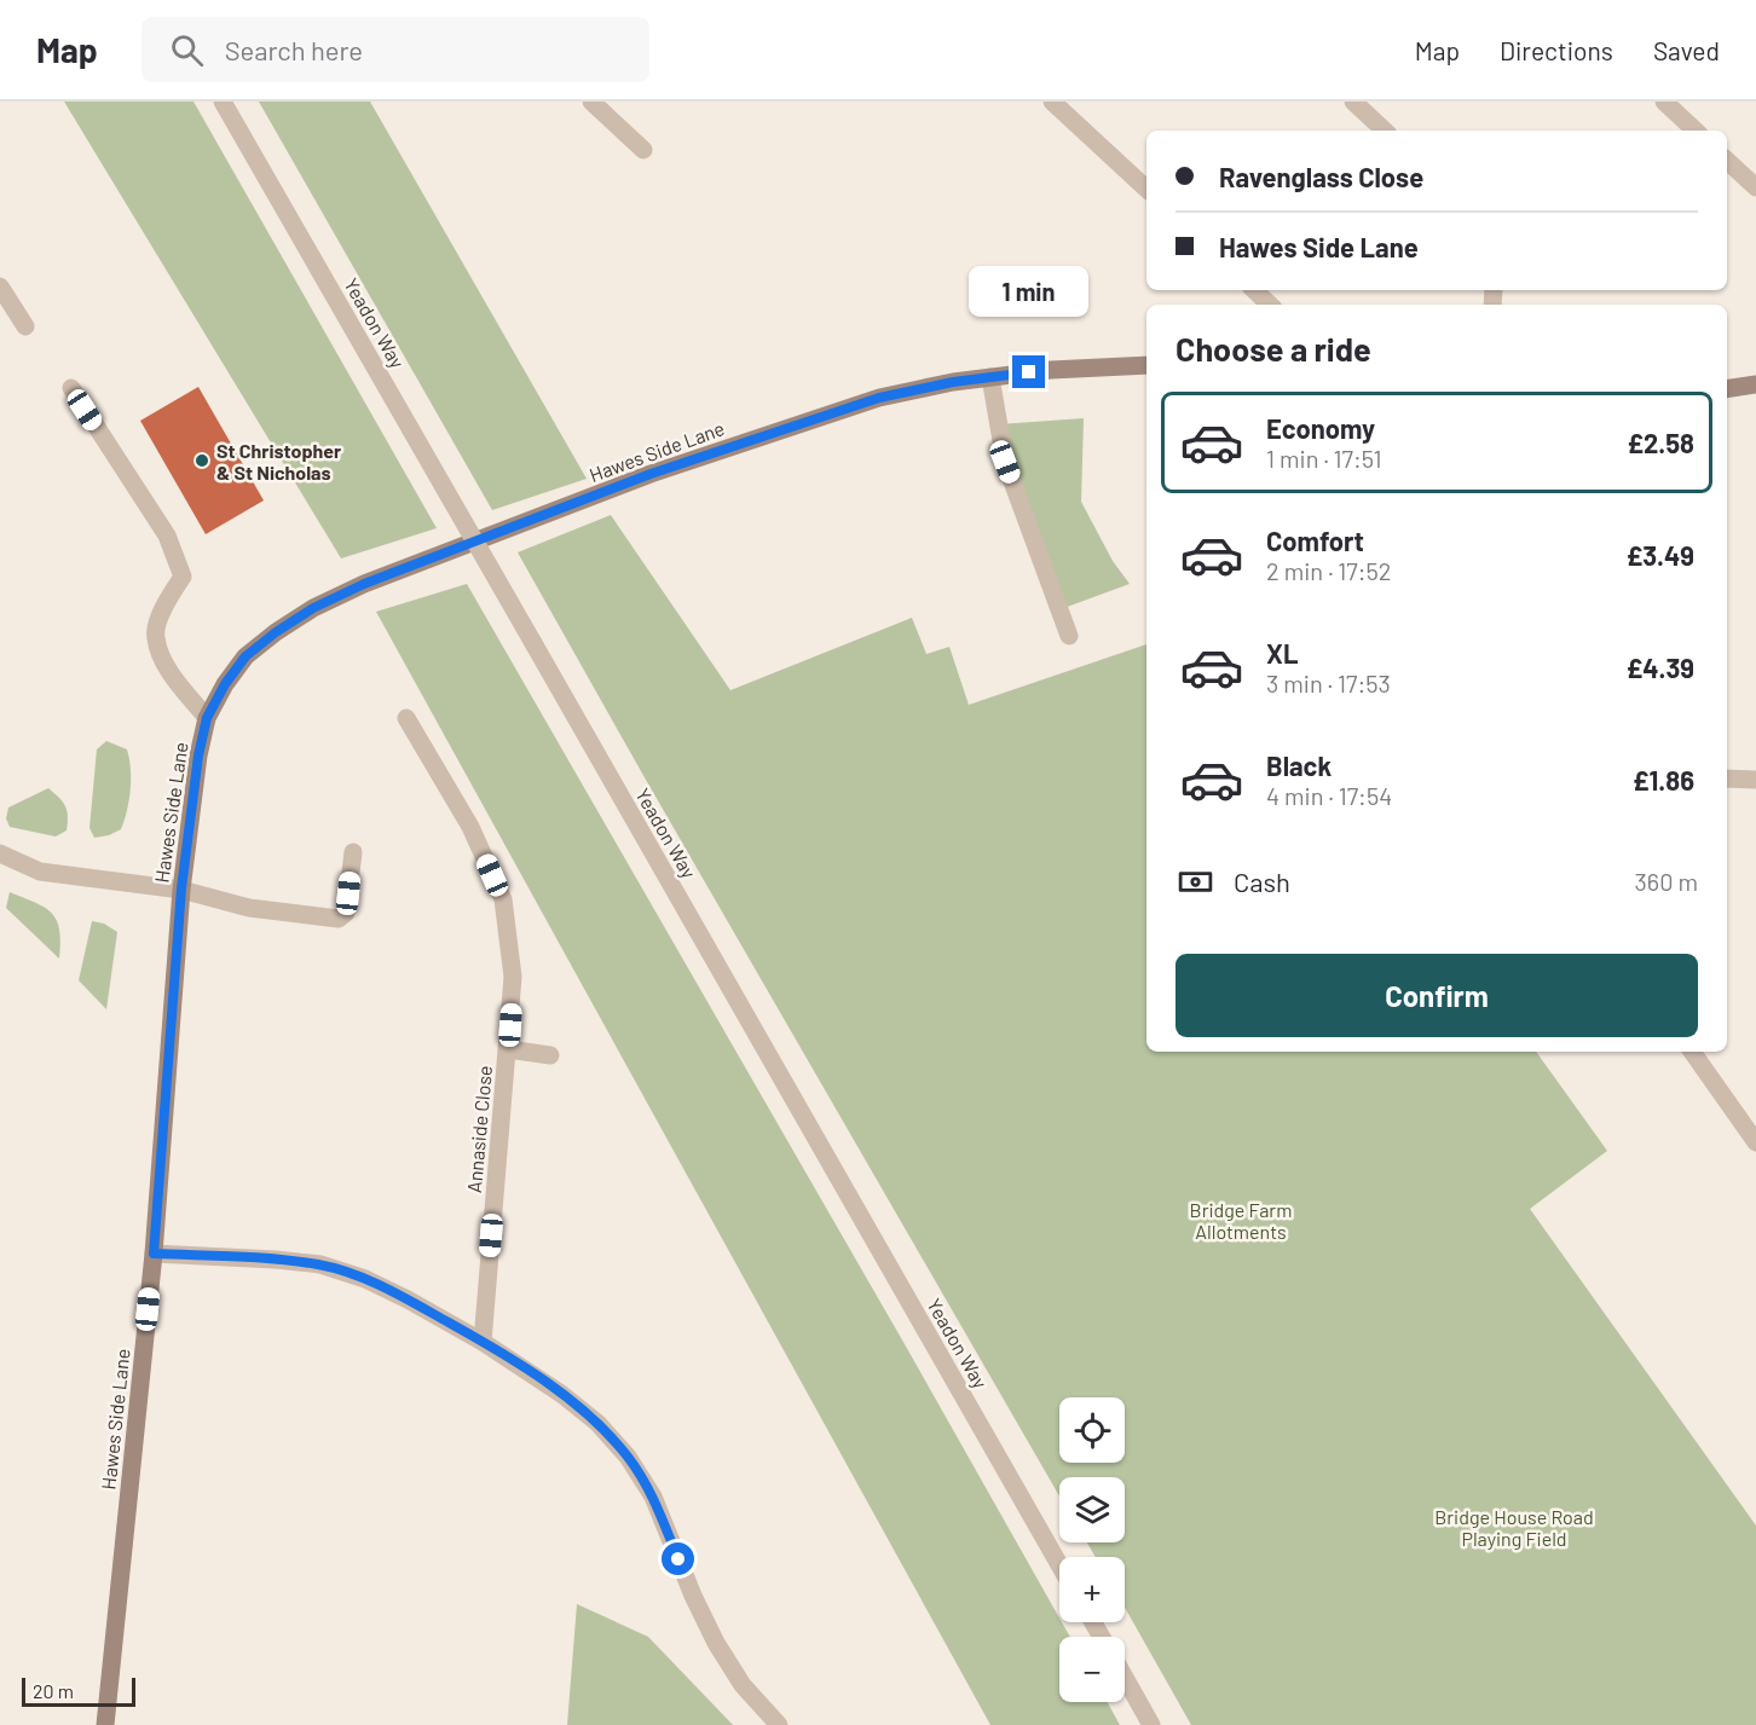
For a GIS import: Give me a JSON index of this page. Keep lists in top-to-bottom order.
{
  "streets": {
    "main road": ["Hawes Side Lane"],
    "street": ["Yeadon Way", "Annaside Close"]
  },
  "parks": ["Bridge Farm Allotments", "Bridge House Road Playing Field"],
  "places": ["St Christopher & St Nicholas"],
  "scale_bar": "20 m",
  "page": {
    "header": "Map",
    "search": "Search here",
    "nav": ["Map", "Directions", "Saved"],
    "banner": ["Ravenglass Close", "Hawes Side Lane"],
    "bubble": "1 min",
    "heading": "Choose a ride",
    "list": [
      {
        "name": "Economy",
        "note": "1 min · 17:51",
        "value": "£2.58"
      },
      {
        "name": "Comfort",
        "note": "2 min · 17:52",
        "value": "£3.49"
      },
      {
        "name": "XL",
        "note": "3 min · 17:53",
        "value": "£4.39"
      },
      {
        "name": "Black",
        "note": "4 min · 17:54",
        "value": "£1.86"
      }
    ],
    "pay": ["Cash", "360 m"],
    "buttons": "Confirm",
    "map_buttons": ["+", "−"],
    "scale": "20 m"
  }
}
